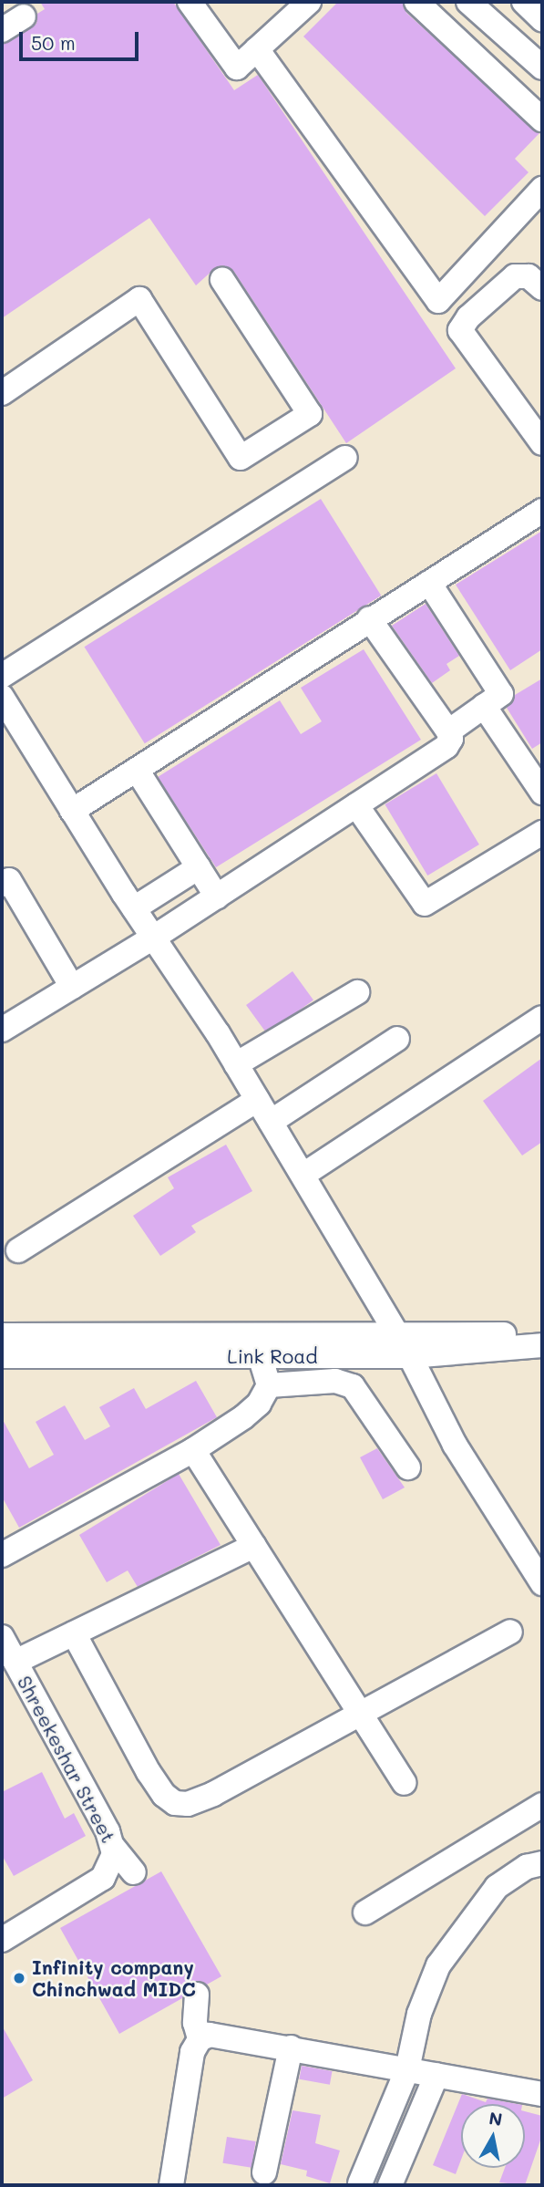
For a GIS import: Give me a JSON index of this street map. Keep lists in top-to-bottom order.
{
  "streets": {
    "street": ["Link Road", "Shreekeshar Street"]
  },
  "places": ["Infinity company Chinchwad MIDC"],
  "scale_bar": "50 m",
  "north": "top"
}
